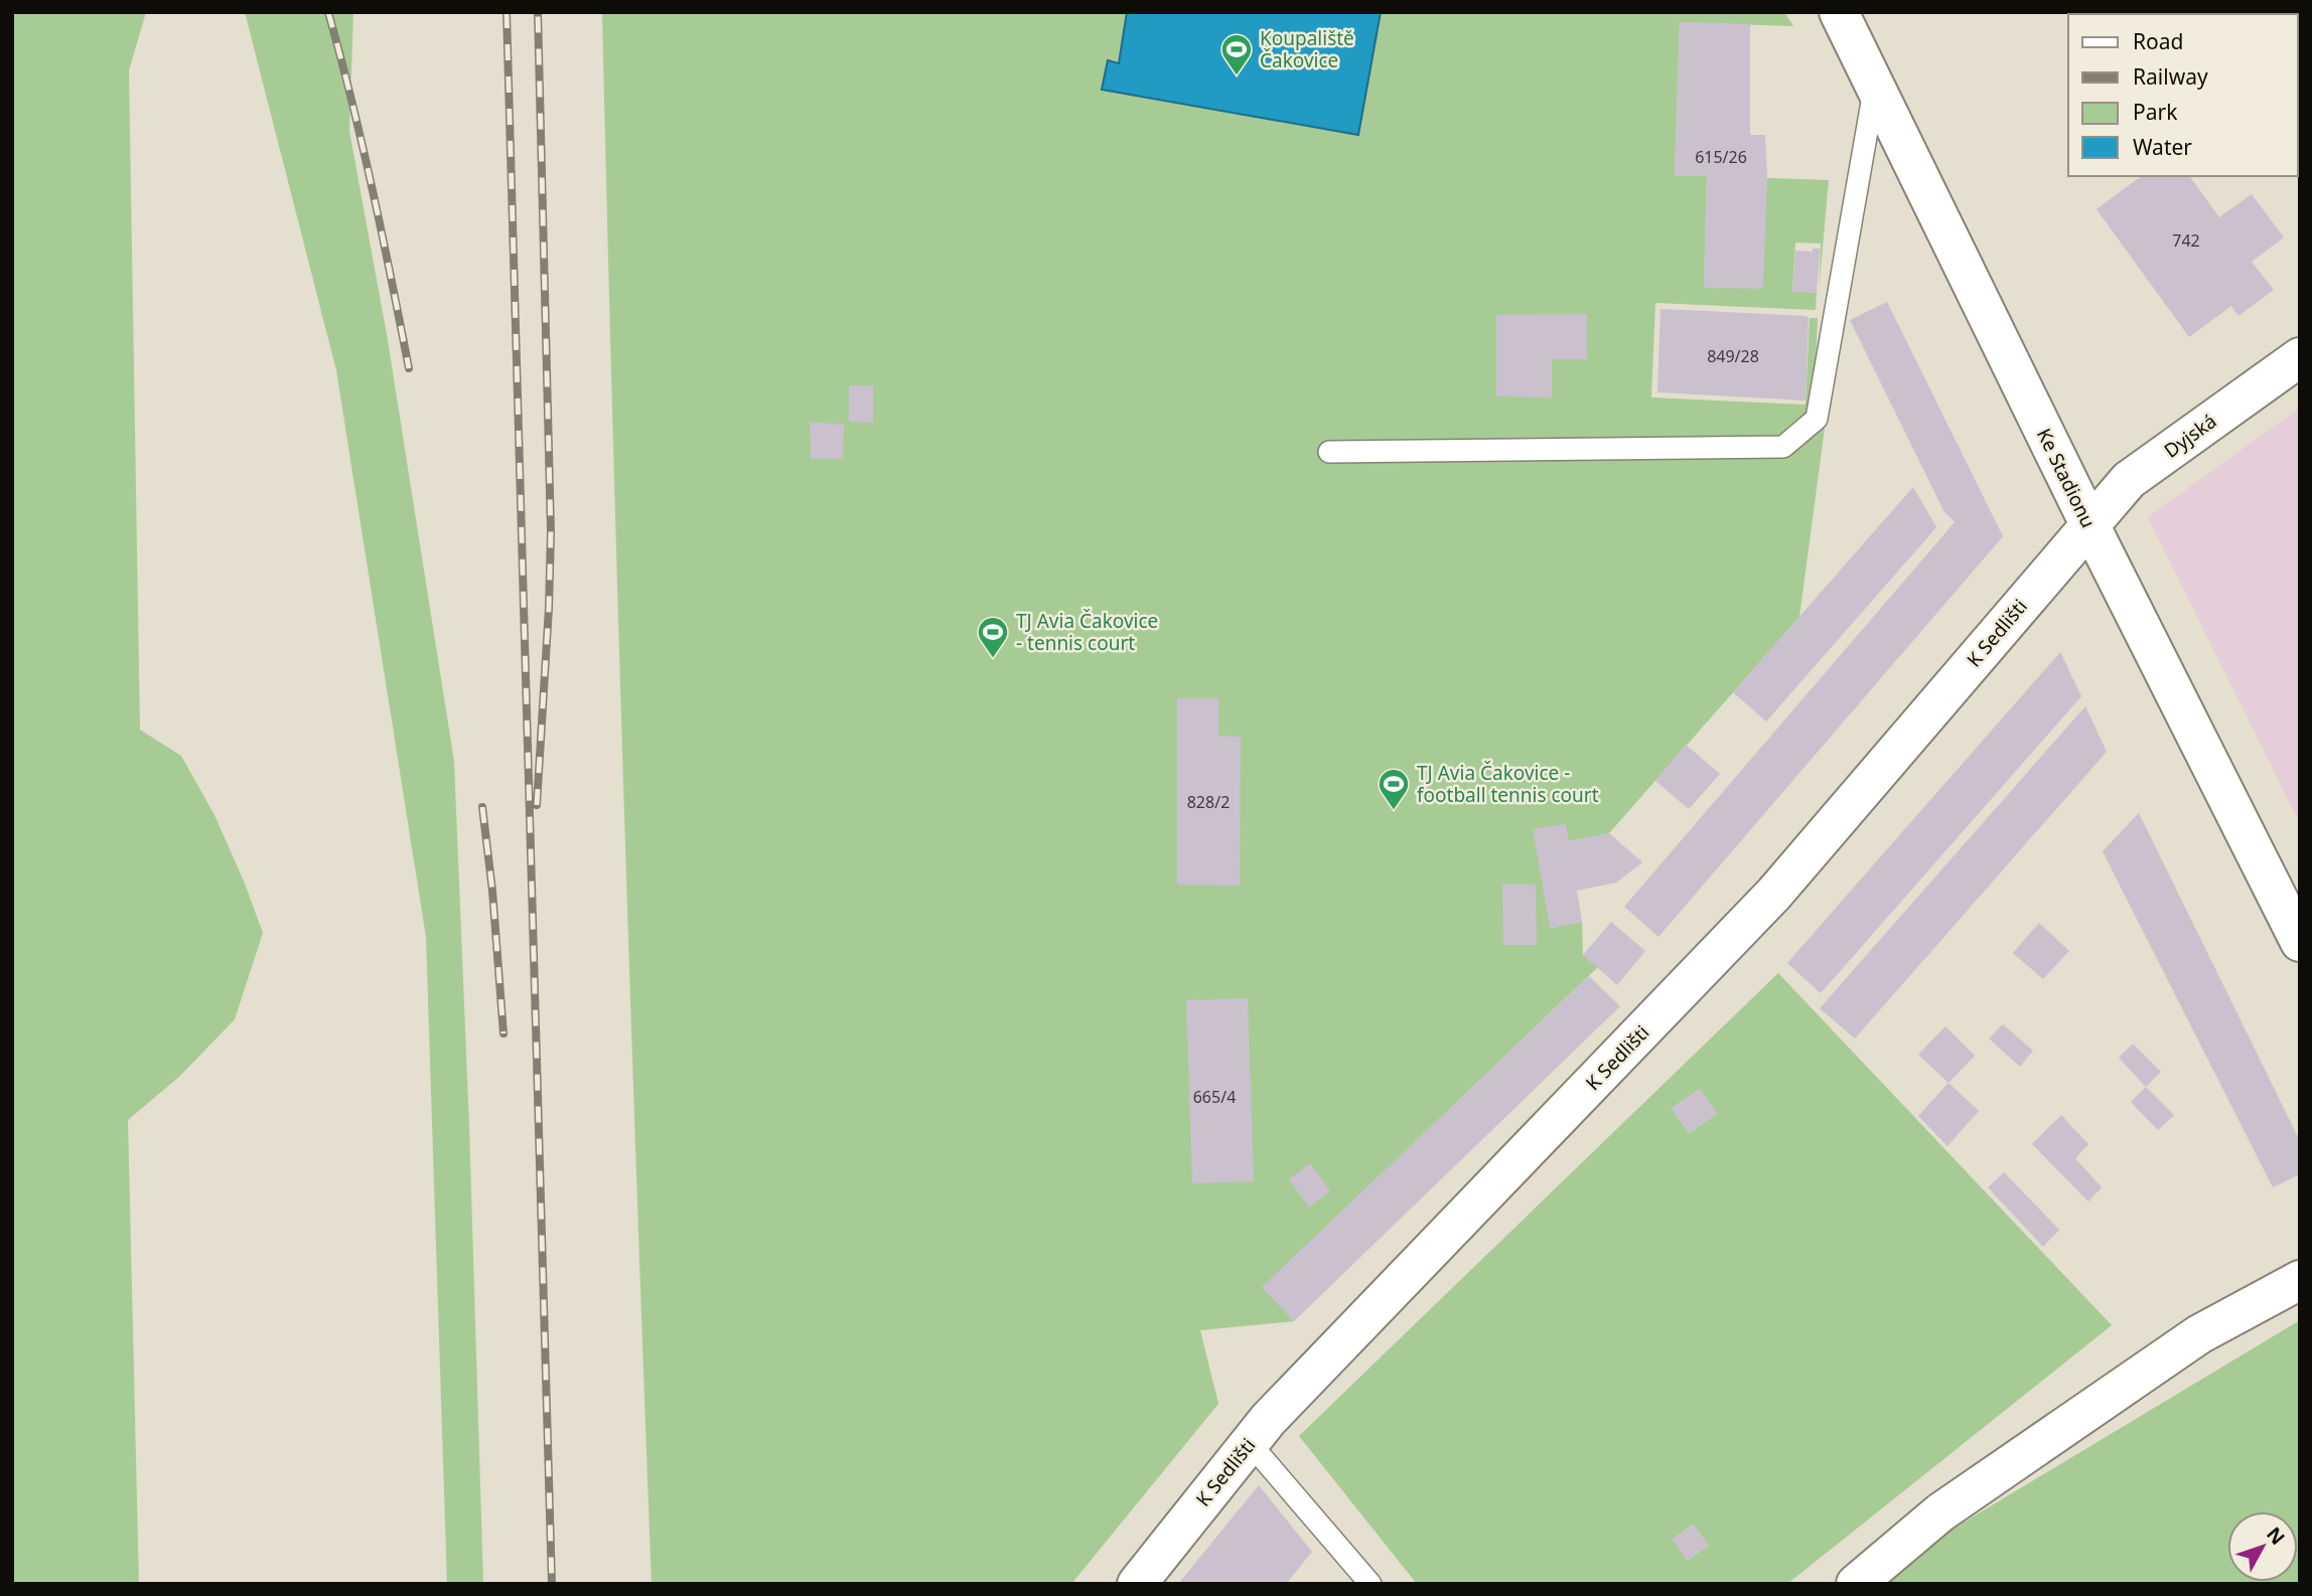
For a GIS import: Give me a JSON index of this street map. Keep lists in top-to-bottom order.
{
  "streets": {
    "street": ["Dyjská", "Ke Stadionu", "K Sedlišti"]
  },
  "crossings": [
    ["Dyjská", "Ke Stadionu"],
    ["Dyjská", "K Sedlišti"],
    ["Ke Stadionu", "K Sedlišti"]
  ],
  "places": {
    "sports": ["Koupaliště Čakovice", "TJ Avia Čakovice - tennis court", "TJ Avia Čakovice - football tennis court"]
  },
  "house_numbers": [
    "615/26",
    "742",
    "849/28",
    "828/2",
    "665/4"
  ],
  "legend": [
    "Road",
    "Railway",
    "Park",
    "Water"
  ],
  "north": "top right"
}
